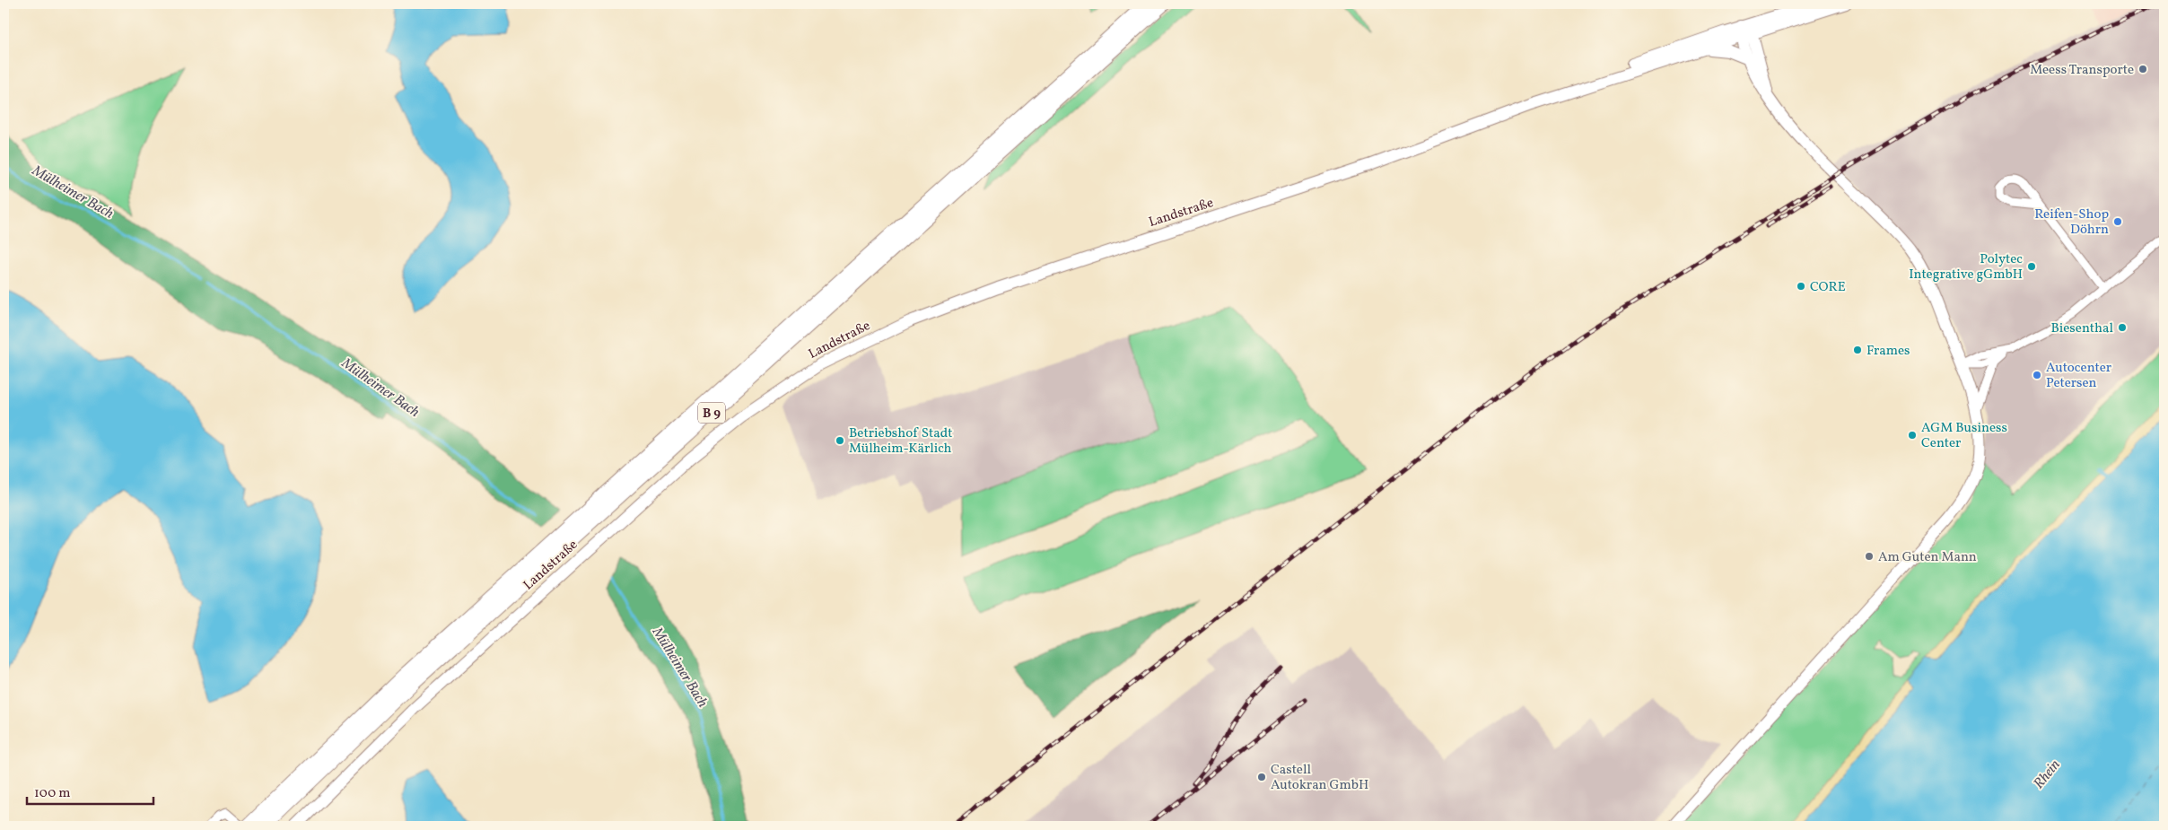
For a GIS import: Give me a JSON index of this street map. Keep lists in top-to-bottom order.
{
  "streets": {
    "highway": ["B 9"],
    "street": ["Landstraße"]
  },
  "water": ["Mülheimer Bach", "Rhein"],
  "places": [
    "Meess Transporte",
    "Reifen-Shop Döhrn",
    "Polytec Integrative gGmbH",
    "CORE",
    "Biesenthal",
    "Frames",
    "Autocenter Petersen",
    "AGM Business Center",
    "Betriebshof Stadt Mülheim-Kärlich",
    "Am Guten Mann",
    "Castell Autokran GmbH"
  ],
  "scale_bar": "100 m"
}
